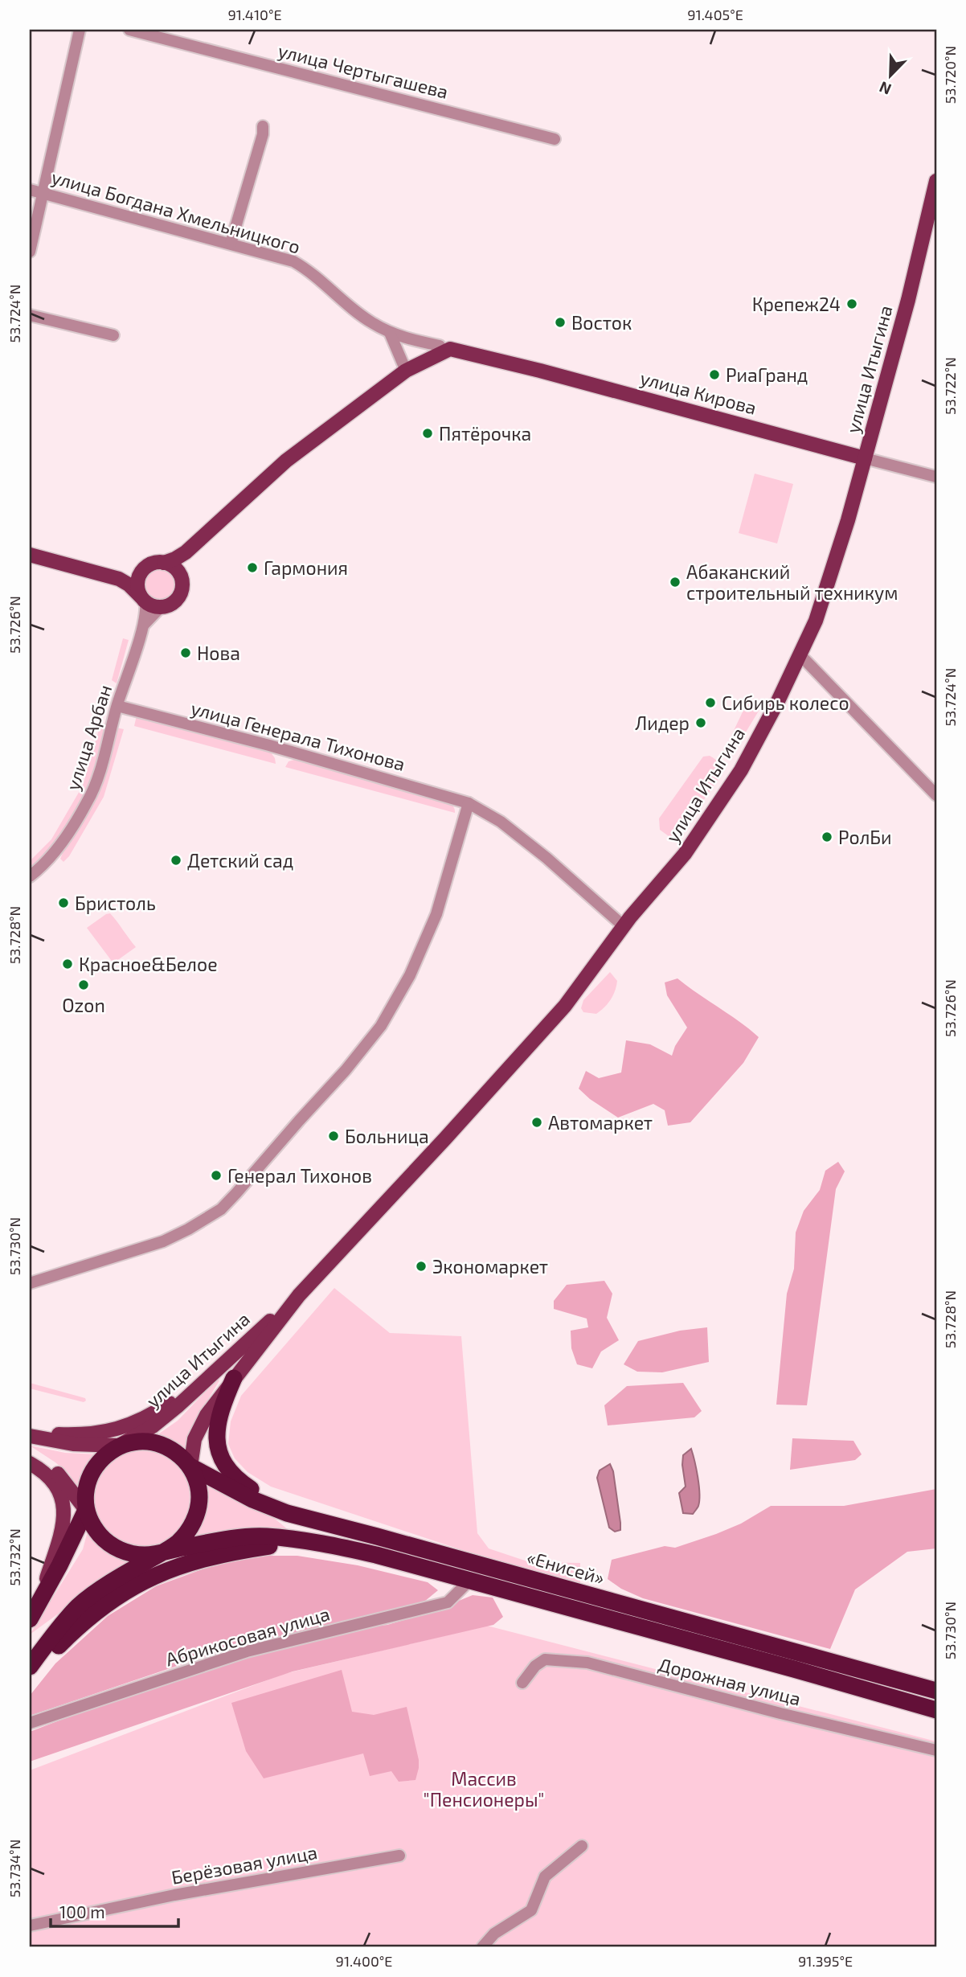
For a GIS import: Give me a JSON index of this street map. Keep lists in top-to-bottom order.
{
  "streets": {
    "highway": ["«Енисей»"],
    "main road": ["улица Итыгина", "улица Кирова"],
    "street": [
      "улица Чертыгашева",
      "улица Богдана Хмельницкого",
      "улица Генерала Тихонова",
      "улица Арбан",
      "Абрикосовая улица",
      "Дорожная улица",
      "Берёзовая улица"
    ]
  },
  "crossings": [
    ["улица Итыгина", "улица Кирова"],
    ["улица Итыгина", "улица Генерала Тихонова"],
    ["улица Итыгина", "«Енисей»"],
    ["улица Генерала Тихонова", "улица Арбан"],
    ["«Енисей»", "Абрикосовая улица"]
  ],
  "parks": ["Массив \"Пенсионеры\""],
  "places": [
    "Крепеж24",
    "Восток",
    "РиаГранд",
    "Пятёрочка",
    "Гармония",
    "Абаканский строительный техникум",
    "Нова",
    "Сибирь колесо",
    "Лидер",
    "РолБи",
    "Детский сад",
    "Бристоль",
    "Красное&Белое",
    "Ozon",
    "Автомаркет",
    "Больница",
    "Генерал Тихонов",
    "Экономаркет"
  ],
  "scale_bar": "100 m",
  "north": "bottom left",
  "coordinates": [
    "91.410°E",
    "91.405°E",
    "53.720°N",
    "53.724°N",
    "53.722°N",
    "53.726°N",
    "53.728°N",
    "53.730°N",
    "53.732°N",
    "53.734°N",
    "91.400°E",
    "91.395°E"
  ]
}
